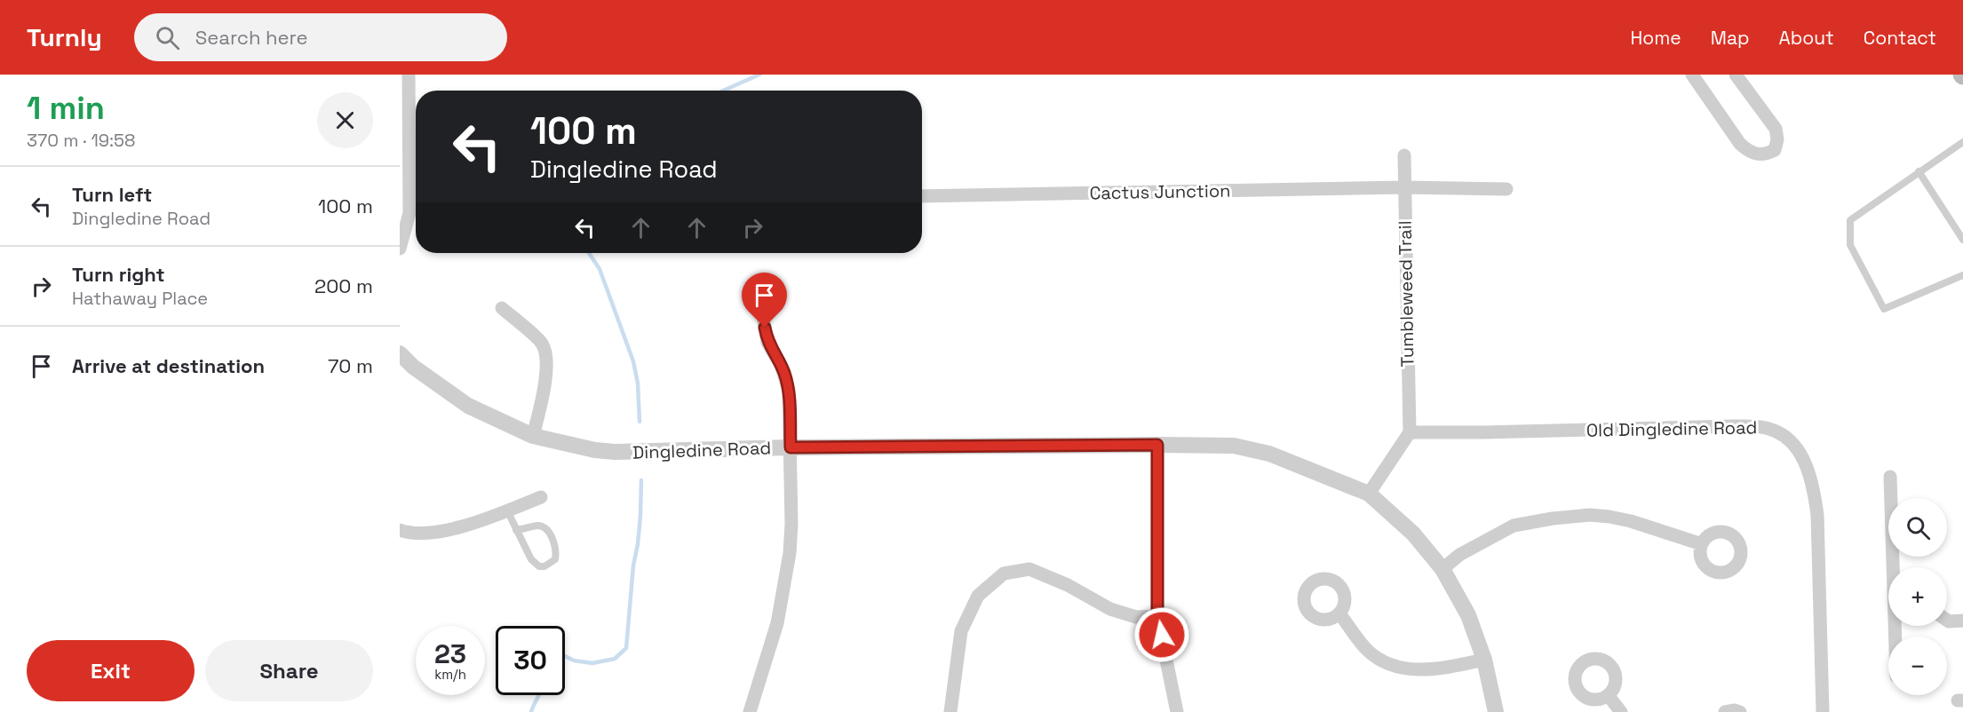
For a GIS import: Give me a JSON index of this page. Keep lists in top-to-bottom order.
{
  "streets": {
    "street": [
      "Cactus Junction",
      "Tumbleweed Trail",
      "Old Dingledine Road",
      "Dingledine Road"
    ]
  },
  "crossings": [
    ["Cactus Junction", "Tumbleweed Trail"],
    ["Tumbleweed Trail", "Old Dingledine Road"]
  ],
  "page": {
    "header": "Turnly",
    "search": "Search here",
    "nav": [
      "Home",
      "Map",
      "About",
      "Contact"
    ],
    "heading": ["1 min", "370 m · 19:58"],
    "turn": ["100 m", "Dingledine Road"],
    "list": [
      {
        "name": "Turn left",
        "note": "Dingledine Road",
        "value": "100 m"
      },
      {
        "name": "Turn right",
        "note": "Hathaway Place",
        "value": "200 m"
      },
      {
        "name": "Arrive at destination",
        "value": "70 m"
      }
    ],
    "map_buttons": ["+", "−"],
    "speed": "23 km/h",
    "limit": "30",
    "buttons": ["Exit", "Share"]
  }
}
